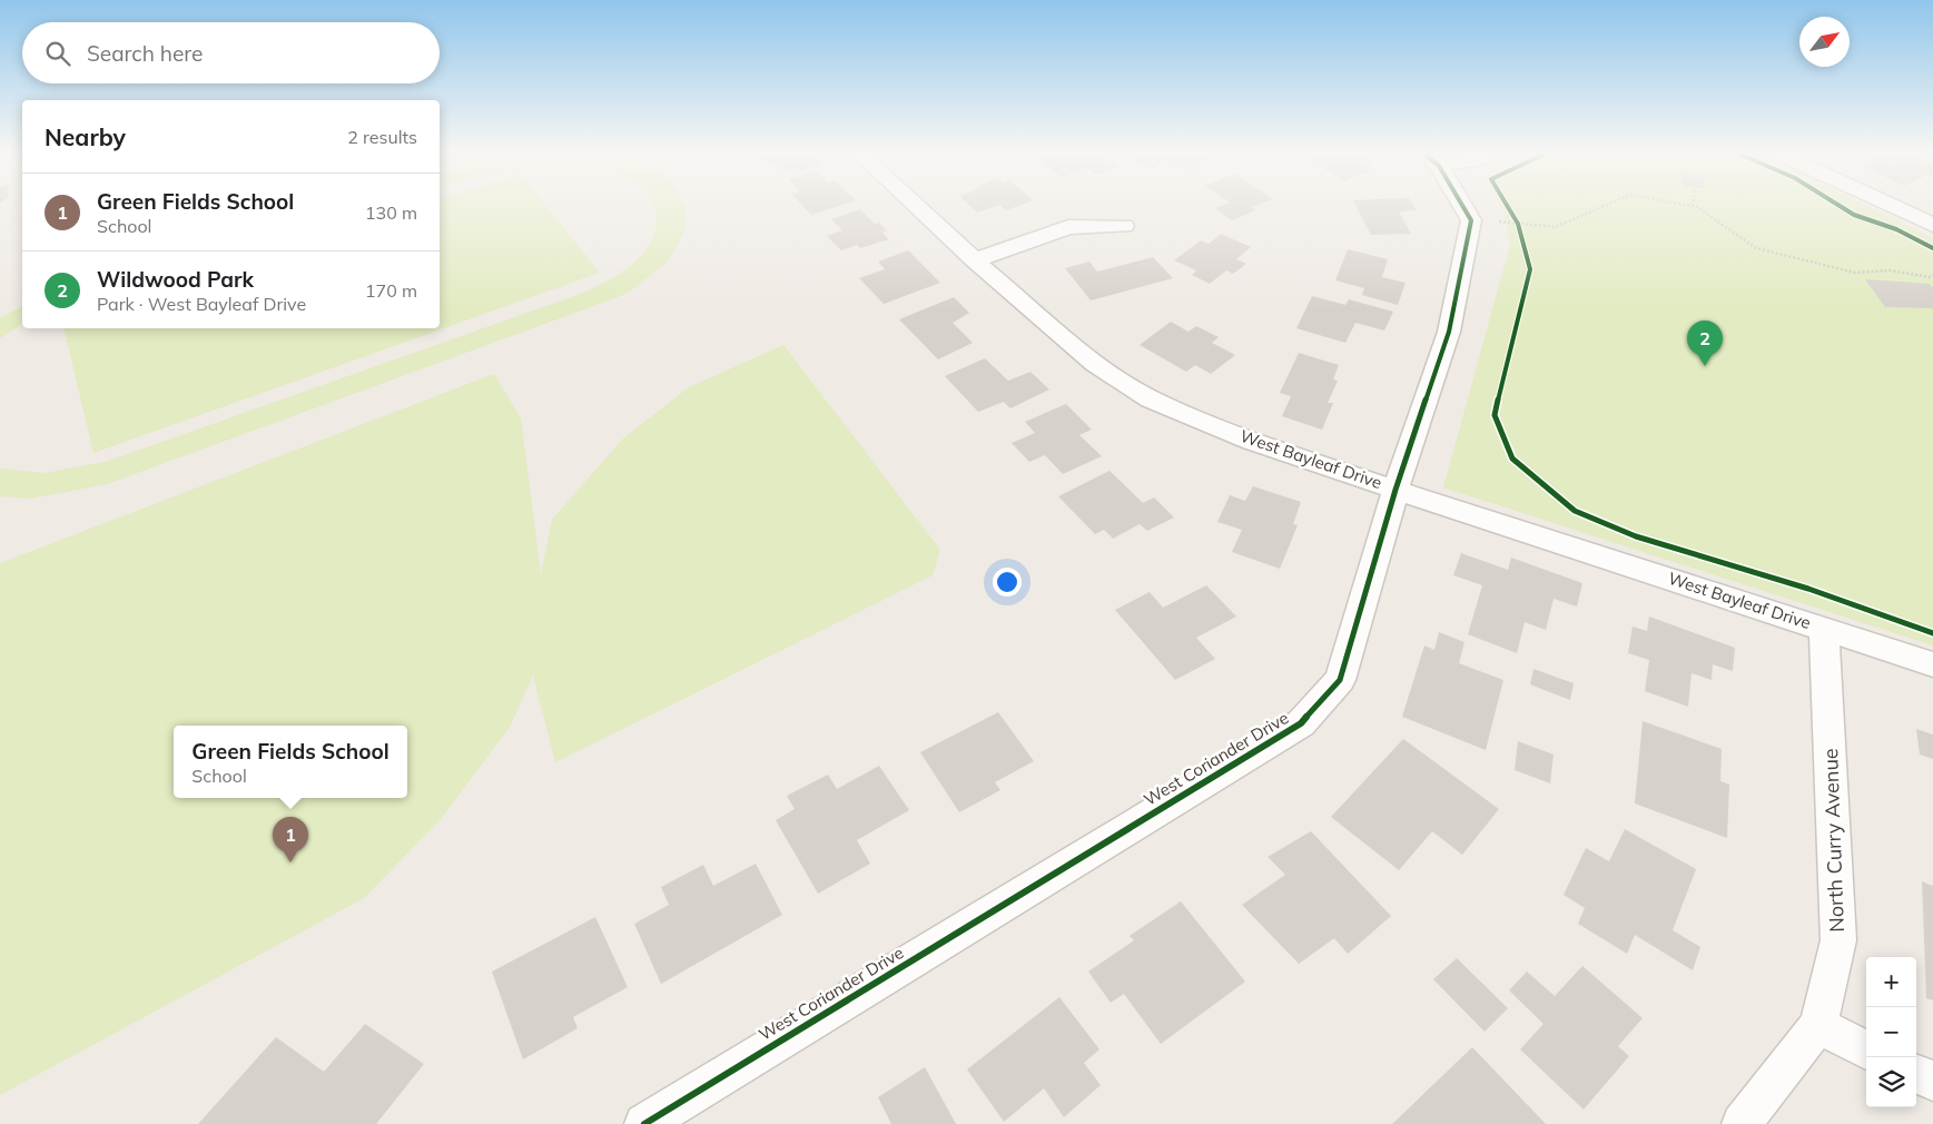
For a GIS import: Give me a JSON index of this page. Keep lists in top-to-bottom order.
{
  "streets": {
    "street": ["West Bayleaf Drive", "West Coriander Drive", "North Curry Avenue"]
  },
  "crossings": [
    ["West Bayleaf Drive", "West Coriander Drive"],
    ["West Bayleaf Drive", "North Curry Avenue"]
  ],
  "north": "top right",
  "page": {
    "search": "Search here",
    "heading": ["Nearby", "2 results"],
    "list": [
      {
        "mark": "1",
        "name": "Green Fields School",
        "note": "School",
        "value": "130 m"
      },
      {
        "mark": "2",
        "name": "Wildwood Park",
        "note": "Park · West Bayleaf Drive",
        "value": "170 m"
      }
    ],
    "pins": ["2", "1"],
    "popup": ["Green Fields School", "School"],
    "map_buttons": ["+", "−"]
  }
}
